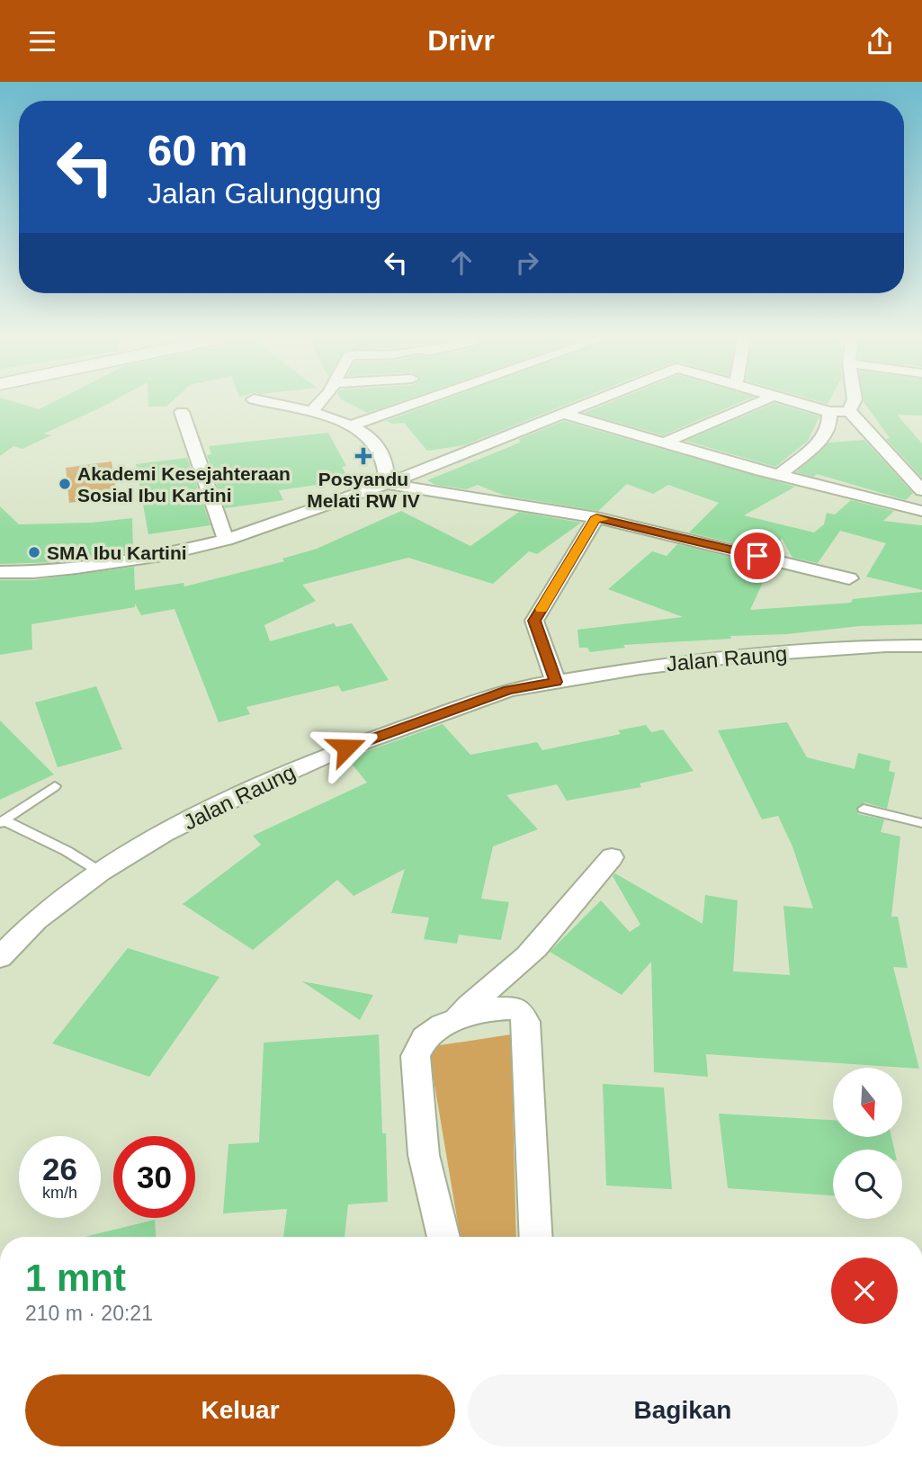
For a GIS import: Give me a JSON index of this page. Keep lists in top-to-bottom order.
{
  "streets": {
    "street": ["Jalan Raung"]
  },
  "places": {
    "health": ["Posyandu Melati RW IV"],
    "other": ["Akademi Kesejahteraan Sosial Ibu Kartini", "SMA Ibu Kartini"]
  },
  "north": "bottom",
  "page": {
    "header": "Drivr",
    "turn": ["60 m", "Jalan Galunggung"],
    "speed": "26 km/h",
    "limit": "30",
    "heading": ["1 mnt", "210 m · 20:21"],
    "buttons": ["Keluar", "Bagikan"]
  }
}
